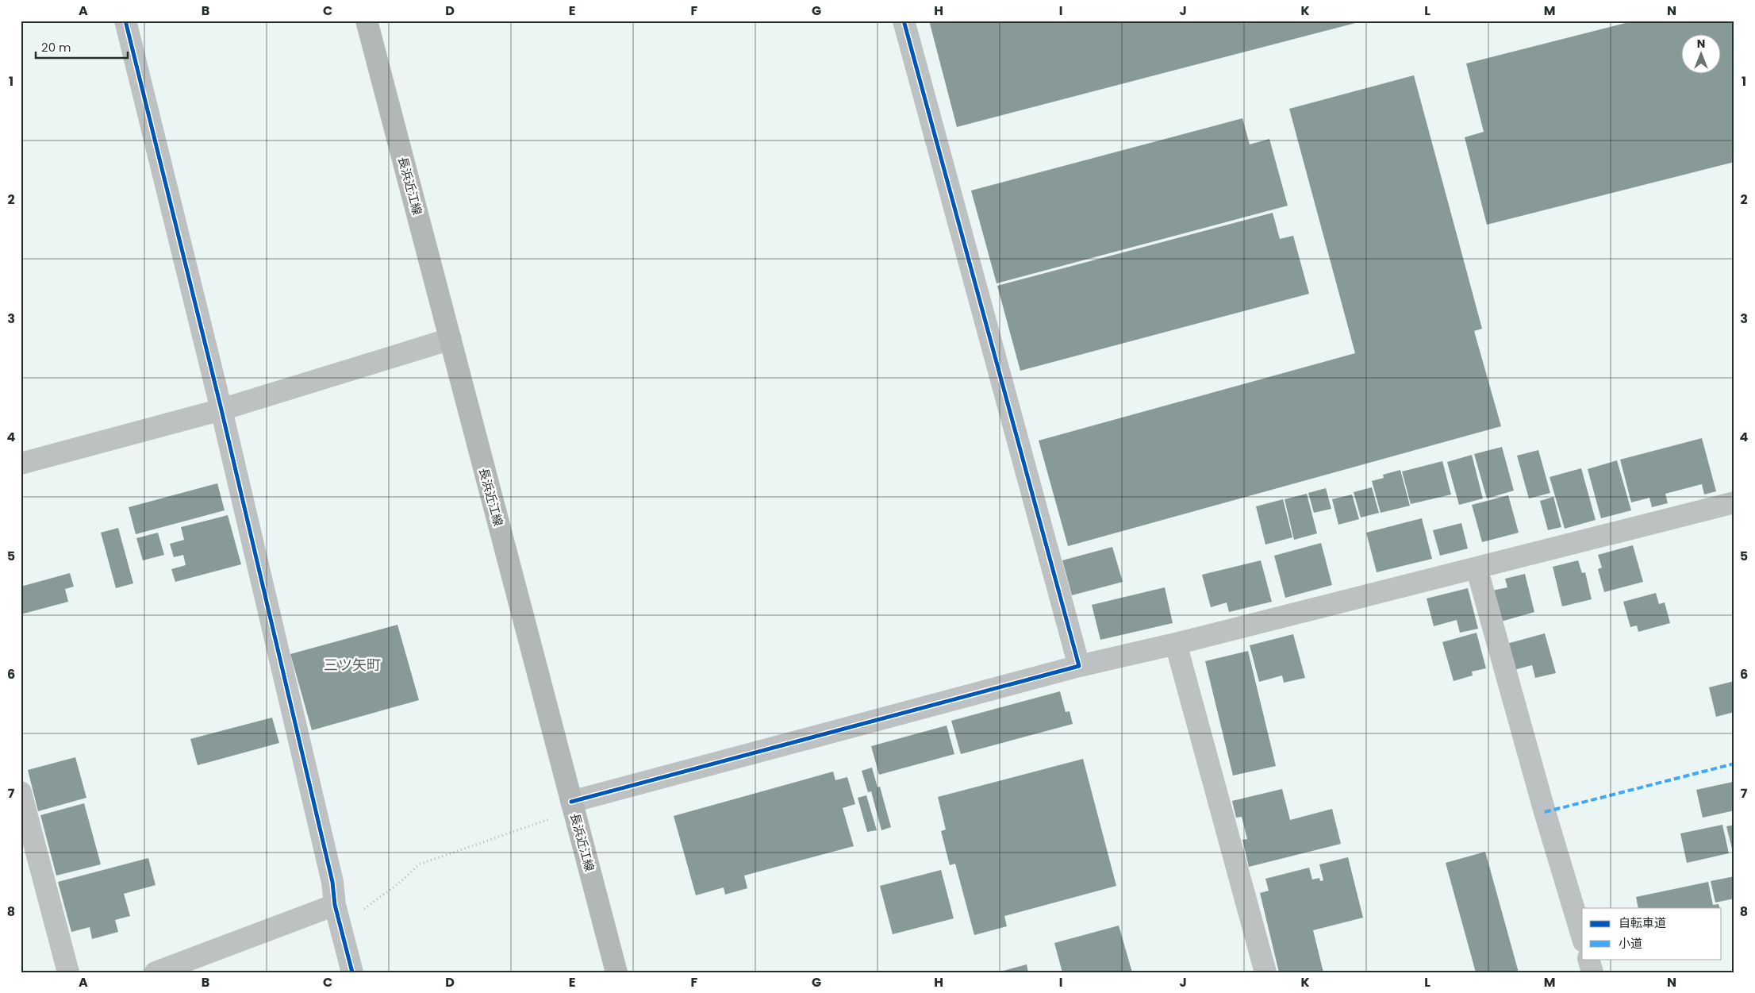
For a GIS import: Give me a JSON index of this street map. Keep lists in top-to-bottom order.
{
  "streets": {
    "main road": ["長浜近江線"]
  },
  "districts": ["三ツ矢町"],
  "legend": ["自転車道", "小道"],
  "scale_bar": "20 m",
  "north": "top",
  "grid": {
    "columns": [
      "A",
      "B",
      "C",
      "D",
      "E",
      "F",
      "G",
      "H",
      "I",
      "J",
      "K",
      "L",
      "M",
      "N"
    ],
    "rows": [
      "1",
      "2",
      "3",
      "4",
      "5",
      "6",
      "7",
      "8"
    ]
  }
}
